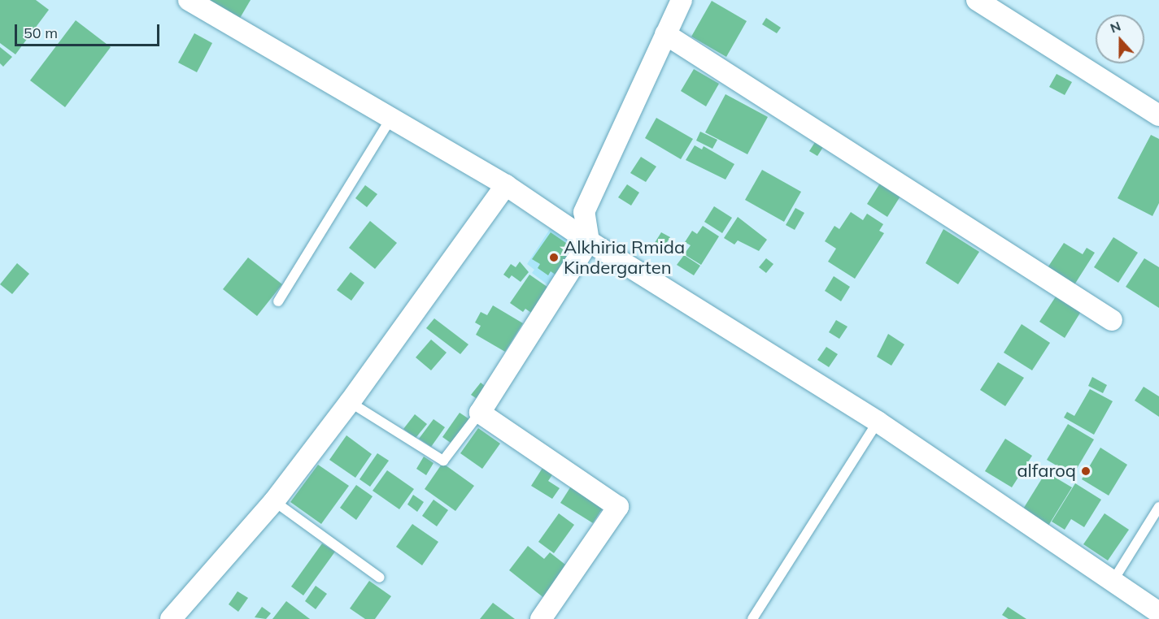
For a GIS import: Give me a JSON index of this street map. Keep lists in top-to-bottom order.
{
  "places": ["Alkhiria Rmida Kindergarten", "alfaroq"],
  "scale_bar": "50 m",
  "north": "top"
}
